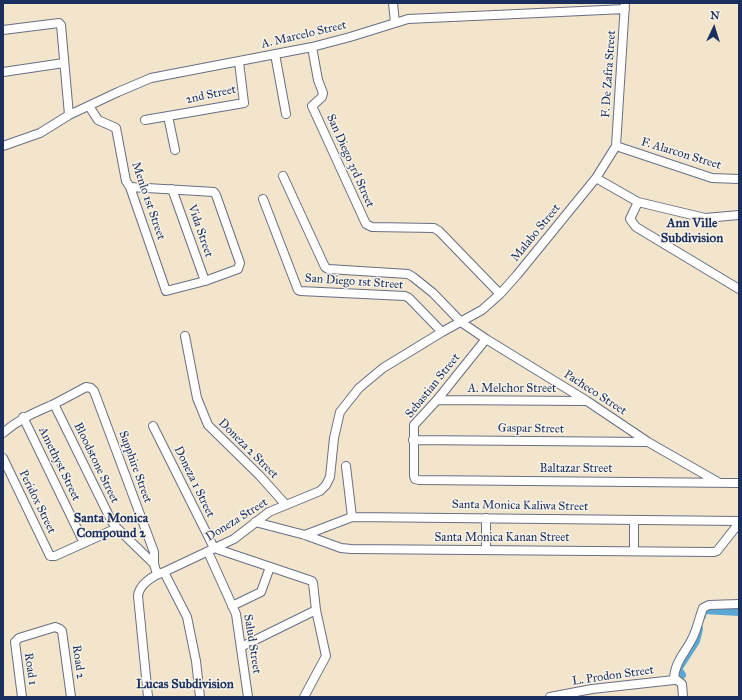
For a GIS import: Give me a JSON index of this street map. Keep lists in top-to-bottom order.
{
  "streets": {
    "street": [
      "A. Marcelo Street",
      "F. De Zafra Street",
      "2nd Street",
      "F. Alarcon Street",
      "San Diego 3rd Street",
      "Menlo 1st Street",
      "Vida Street",
      "Malabo Street",
      "San Diego 1st Street",
      "Sebastian Street",
      "A. Melchor Street",
      "Pacheco Street",
      "Gaspar Street",
      "Doneza 2 Street",
      "Bloodstone Street",
      "Amethyst Street",
      "Sapphire Street",
      "Baltazar Street",
      "Doneza 1 Street",
      "Peridox Street",
      "Santa Monica Kaliwa Street",
      "Doneza Street",
      "Santa Monica Kanan Street",
      "Salud Street",
      "Road 2",
      "Road 1",
      "L. Prodon Street"
    ]
  },
  "crossings": [
    ["A. Marcelo Street", "F. De Zafra Street"],
    ["A. Marcelo Street", "2nd Street"],
    ["A. Marcelo Street", "San Diego 3rd Street"],
    ["A. Marcelo Street", "Menlo 1st Street"],
    ["F. De Zafra Street", "F. Alarcon Street"],
    ["F. De Zafra Street", "Malabo Street"],
    ["F. Alarcon Street", "Malabo Street"],
    ["San Diego 3rd Street", "Malabo Street"],
    ["Menlo 1st Street", "Vida Street"],
    ["Malabo Street", "San Diego 1st Street"],
    ["Malabo Street", "Pacheco Street"],
    ["Malabo Street", "Doneza Street"],
    ["San Diego 1st Street", "Doneza Street"],
    ["Sebastian Street", "A. Melchor Street"],
    ["Sebastian Street", "Pacheco Street"],
    ["Sebastian Street", "Gaspar Street"],
    ["Sebastian Street", "Baltazar Street"],
    ["A. Melchor Street", "Pacheco Street"],
    ["Pacheco Street", "Gaspar Street"],
    ["Pacheco Street", "Baltazar Street"],
    ["Doneza 2 Street", "Doneza Street"],
    ["Bloodstone Street", "Sapphire Street"],
    ["Amethyst Street", "Peridox Street"],
    ["Sapphire Street", "Doneza Street"],
    ["Doneza 1 Street", "Doneza Street"],
    ["Doneza 1 Street", "Salud Street"],
    ["Santa Monica Kaliwa Street", "Santa Monica Kanan Street"],
    ["Doneza Street", "Santa Monica Kanan Street"],
    ["Doneza Street", "Salud Street"],
    ["Road 2", "Road 1"]
  ],
  "districts": ["Ann Ville Subdivision", "Santa Monica Compound 2", "Lucas Subdivision"],
  "north": "top"
}
